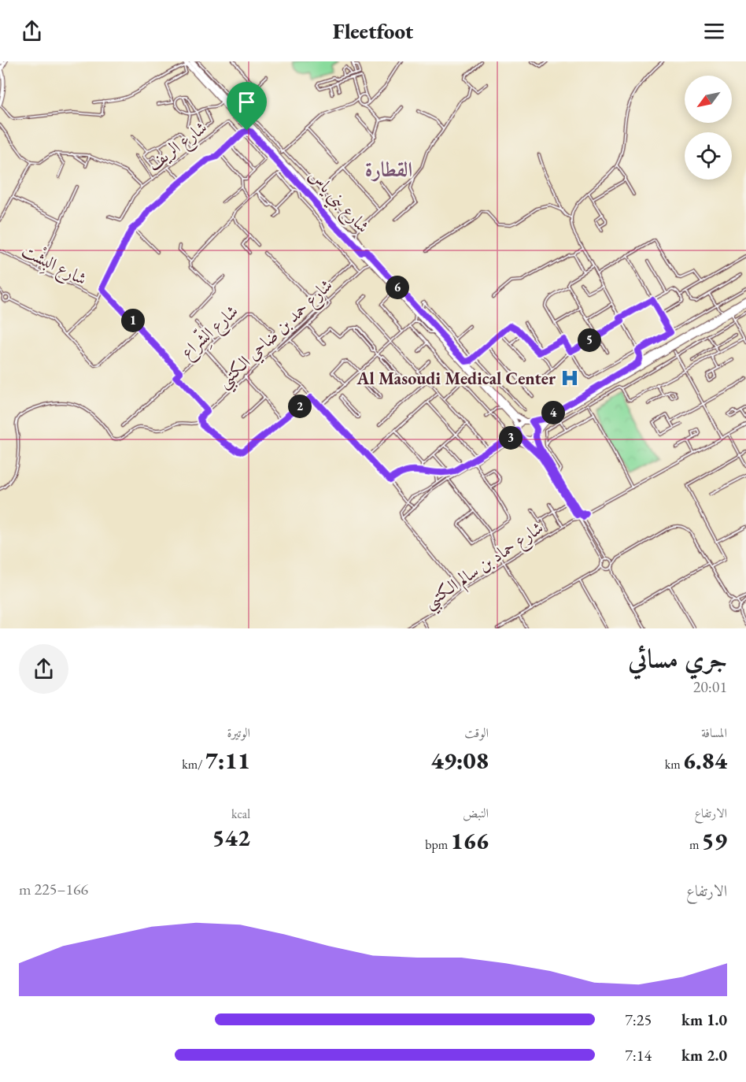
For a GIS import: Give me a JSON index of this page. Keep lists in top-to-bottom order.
{
  "streets": {
    "main road": ["شارع بني ياس"],
    "street": [
      "شارع الريف",
      "شارع البِشْت",
      "شارع الشِّراع",
      "شارع حمد بن ضاحي الكتبي",
      "شارع حماد بن سالم الكتبي"
    ]
  },
  "crossings": [
    ["شارع بني ياس", "شارع حمد بن ضاحي الكتبي"]
  ],
  "districts": ["القطارة"],
  "places": {
    "hospital": ["Al Masoudi Medical Center"]
  },
  "north": "bottom left",
  "page": {
    "header": "Fleetfoot",
    "pins": [
      "6",
      "1",
      "5",
      "2",
      "4",
      "3"
    ],
    "heading": ["جري مسائي", "20:01"],
    "stats": [
      ["المسافة", "6.84 km"],
      ["الوقت", "49:08"],
      ["الوتيرة", "7:11 /km"],
      ["الارتفاع", "59 m"],
      ["النبض", "166 bpm"],
      ["kcal", "542"]
    ],
    "chart": ["الارتفاع", "166–225 m"],
    "list": [
      {
        "name": "1.0 km",
        "note": "7:25"
      },
      {
        "name": "2.0 km",
        "note": "7:14"
      }
    ]
  }
}
